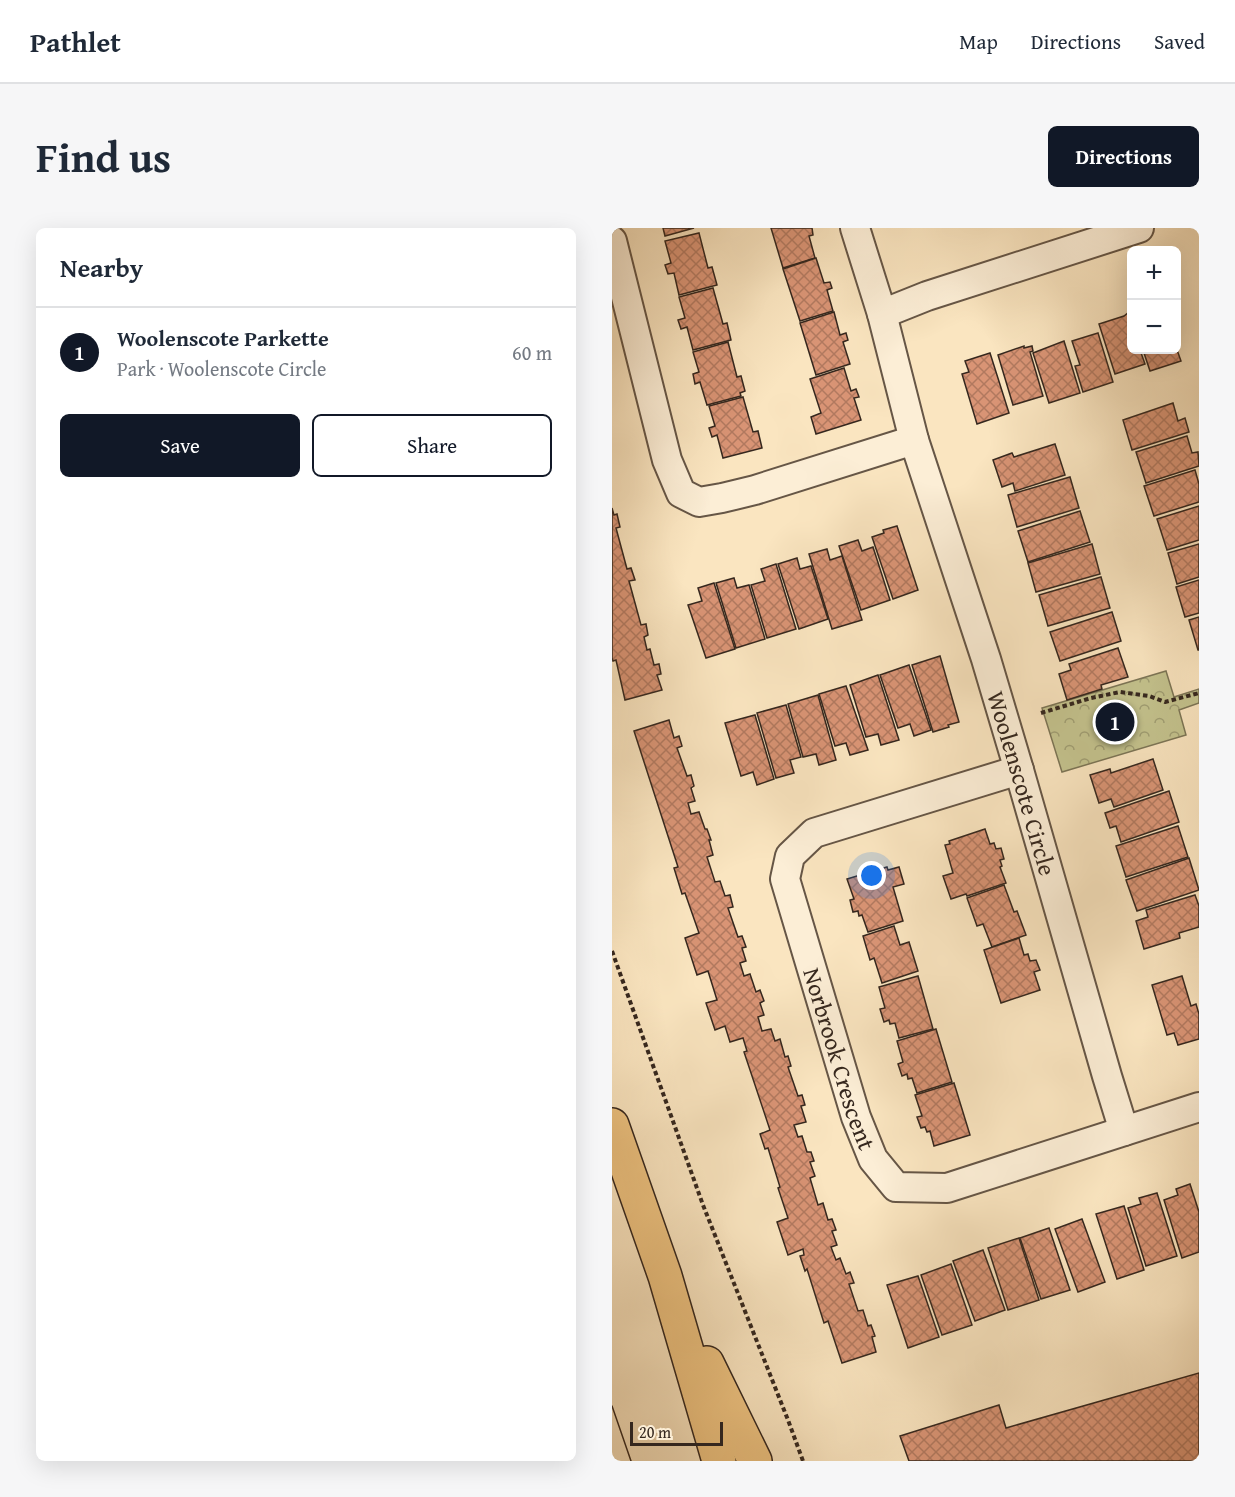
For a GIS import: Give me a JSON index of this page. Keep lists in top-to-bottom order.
{
  "streets": {
    "street": ["Woolenscote Circle", "Norbrook Crescent"]
  },
  "crossings": [
    ["Woolenscote Circle", "Norbrook Crescent"]
  ],
  "scale_bar": "20 m",
  "page": {
    "header": "Pathlet",
    "nav": ["Map", "Directions", "Saved"],
    "title": "Find us",
    "buttons": [
      "Directions",
      ["Save", "Share"]
    ],
    "heading": "Nearby",
    "map_buttons": ["+", "−"],
    "list": [
      {
        "mark": "1",
        "name": "Woolenscote Parkette",
        "note": "Park · Woolenscote Circle",
        "value": "60 m"
      }
    ],
    "pins": "1",
    "scale": "20 m"
  }
}
